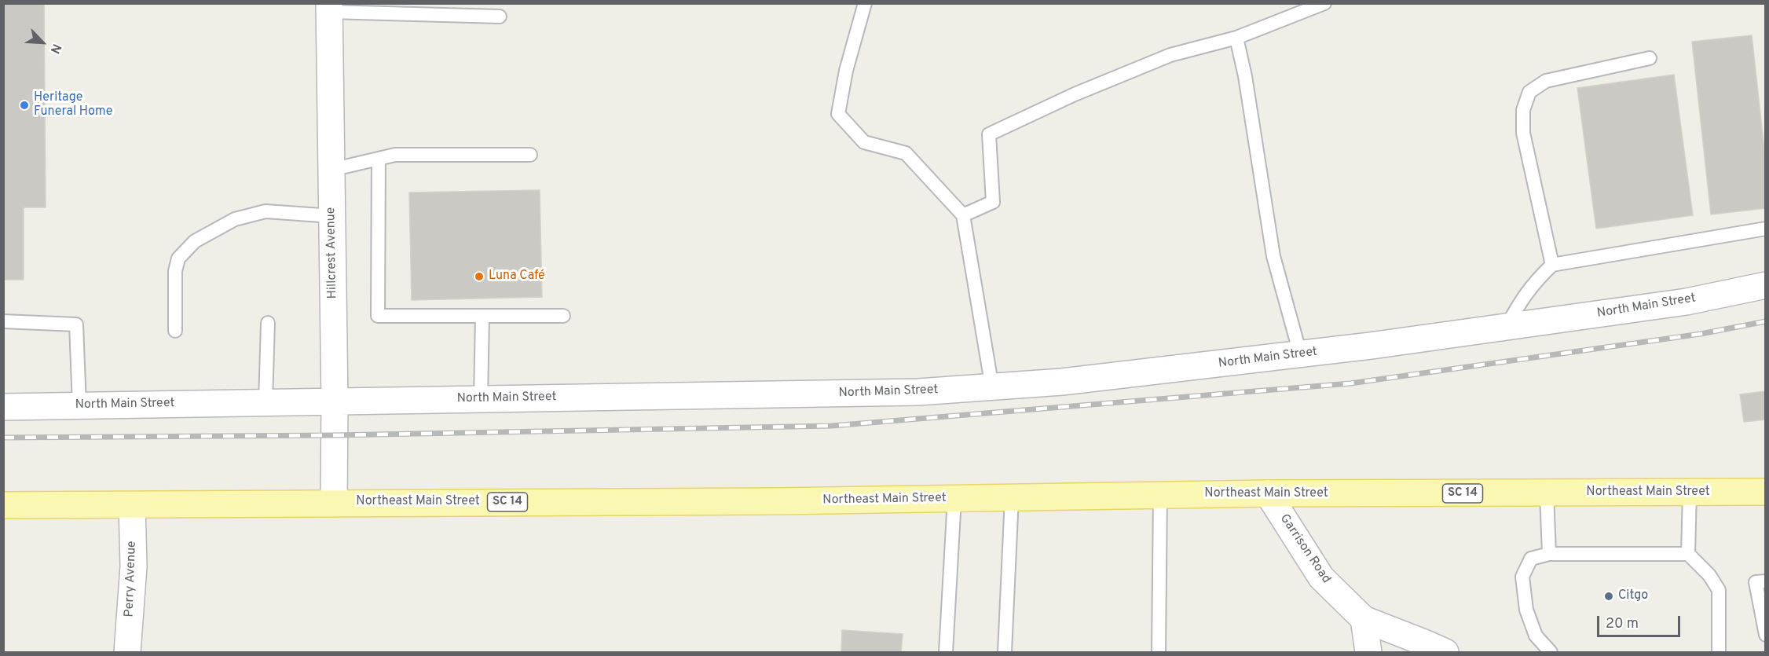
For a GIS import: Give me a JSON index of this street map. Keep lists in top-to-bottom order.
{
  "streets": {
    "main road": ["Northeast Main Street", "SC 14"],
    "street": [
      "Hillcrest Avenue",
      "North Main Street",
      "Garrison Road",
      "Perry Avenue"
    ]
  },
  "crossings": [
    ["Hillcrest Avenue", "North Main Street"],
    ["Hillcrest Avenue", "Northeast Main Street"],
    ["Northeast Main Street", "Garrison Road"],
    ["Northeast Main Street", "Perry Avenue"]
  ],
  "places": ["Heritage Funeral Home", "Luna Café", "Citgo"],
  "scale_bar": "20 m",
  "north": "bottom right"
}
